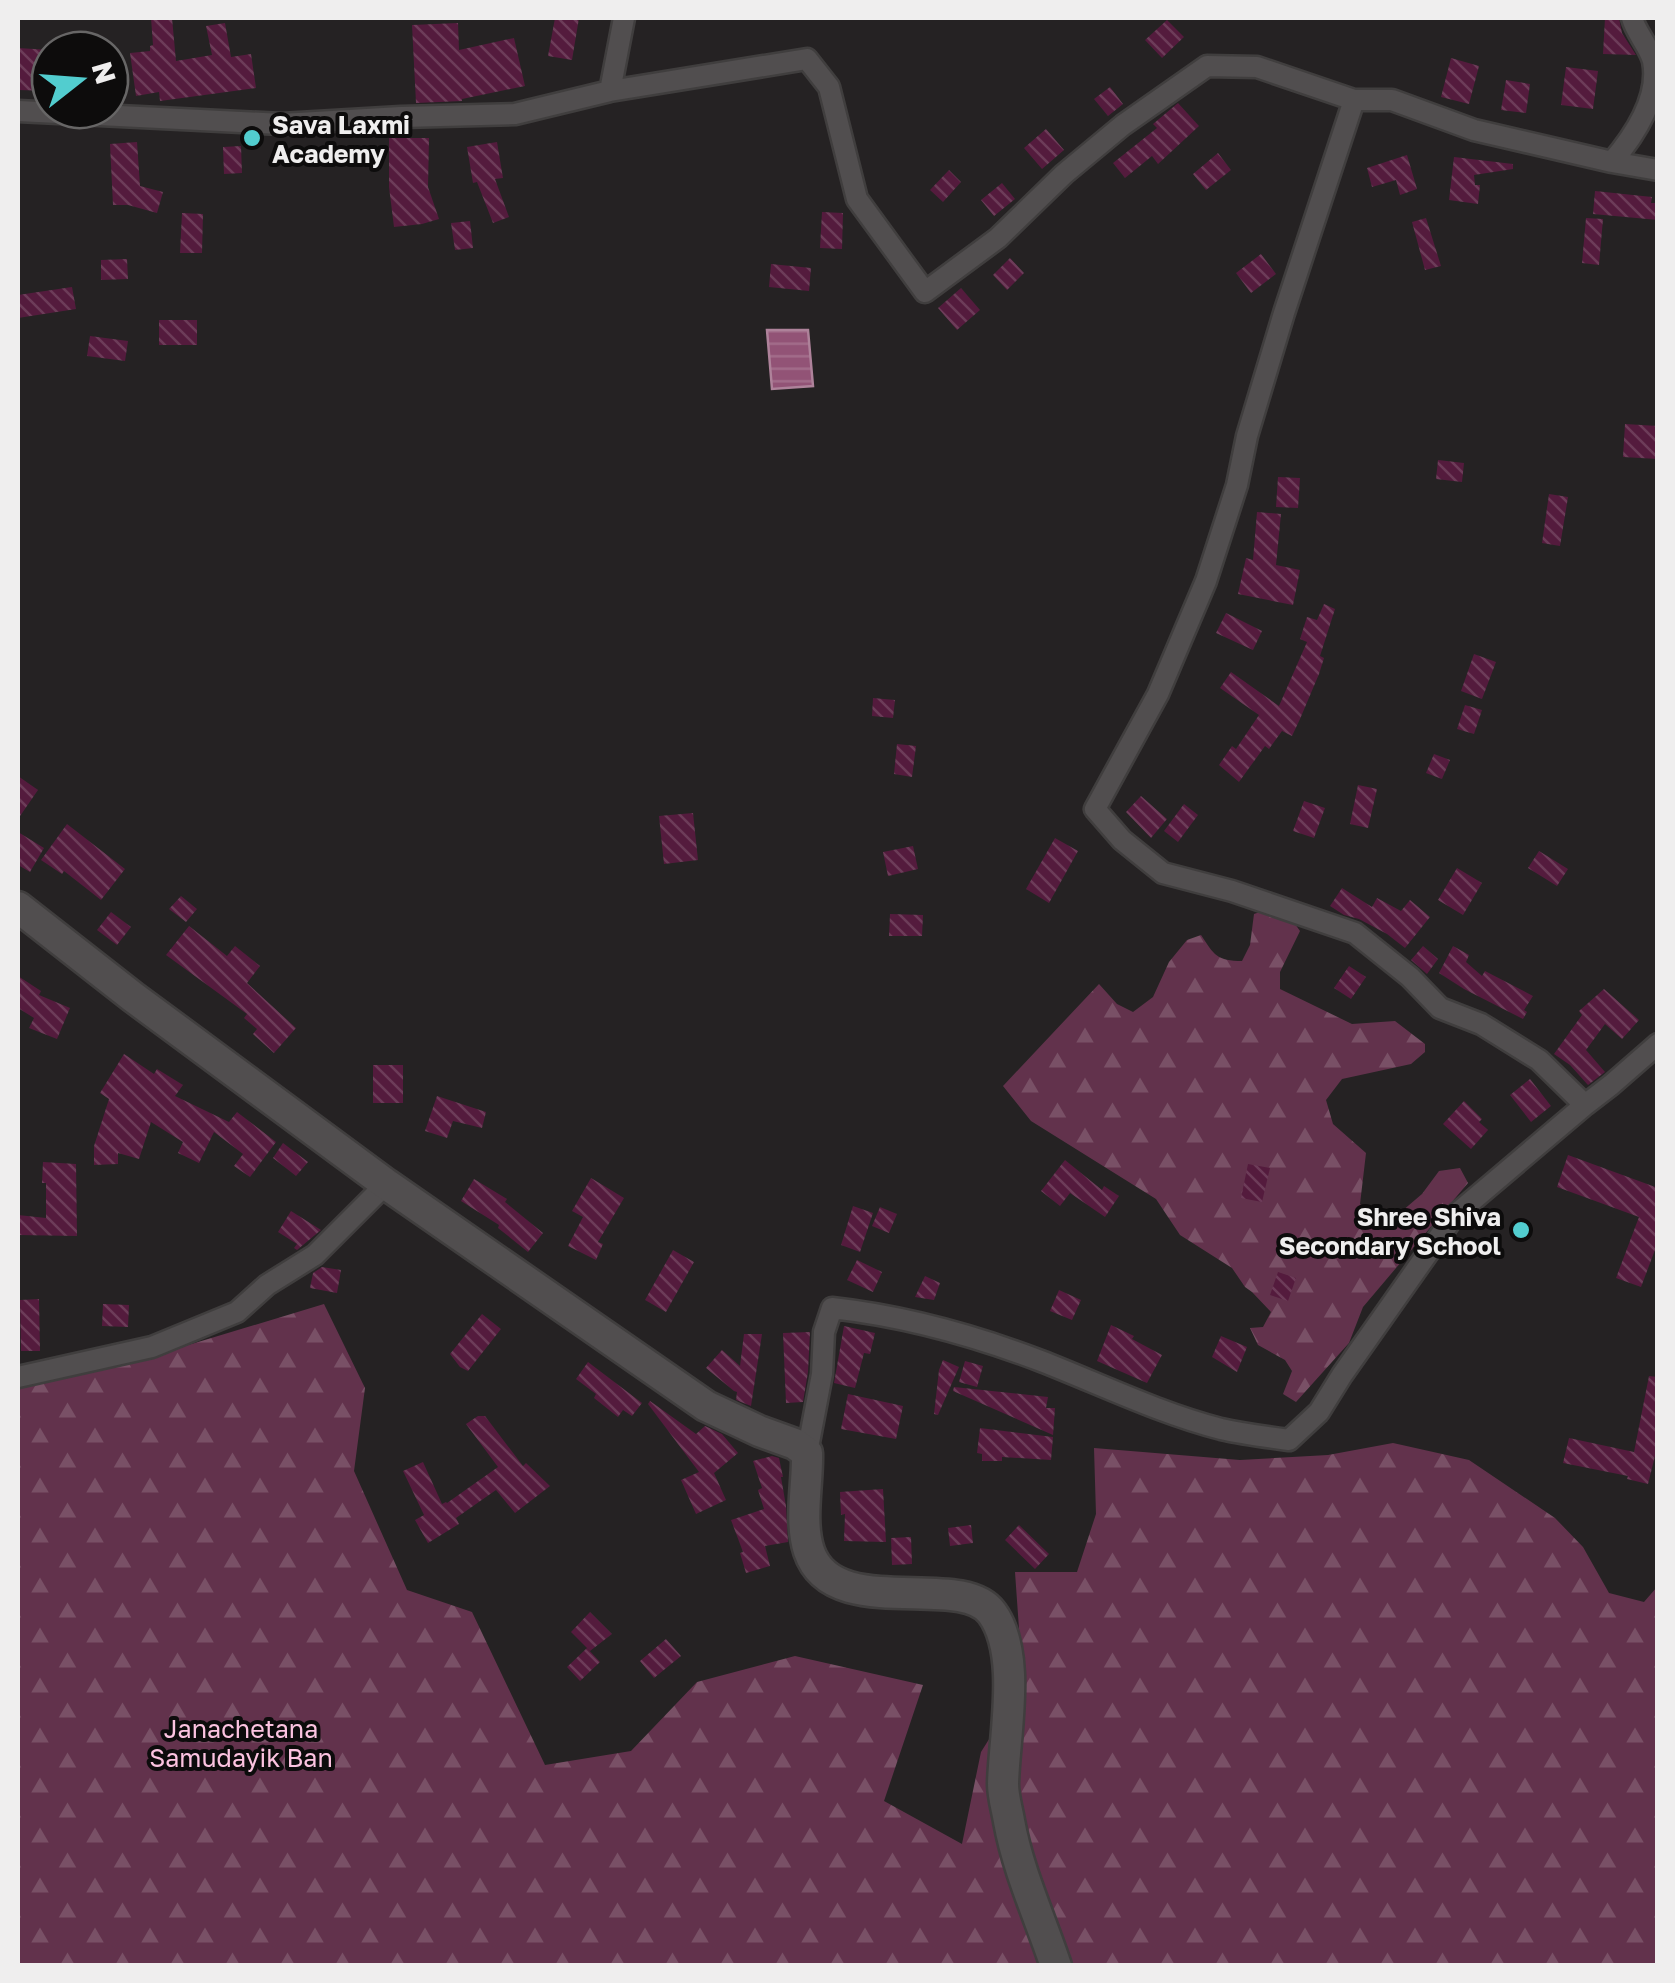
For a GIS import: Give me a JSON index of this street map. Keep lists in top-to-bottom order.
{
  "parks": ["Janachetana Samudayik Ban"],
  "places": ["Sava Laxmi Academy", "Shree Shiva Secondary School"],
  "north": "right"
}
